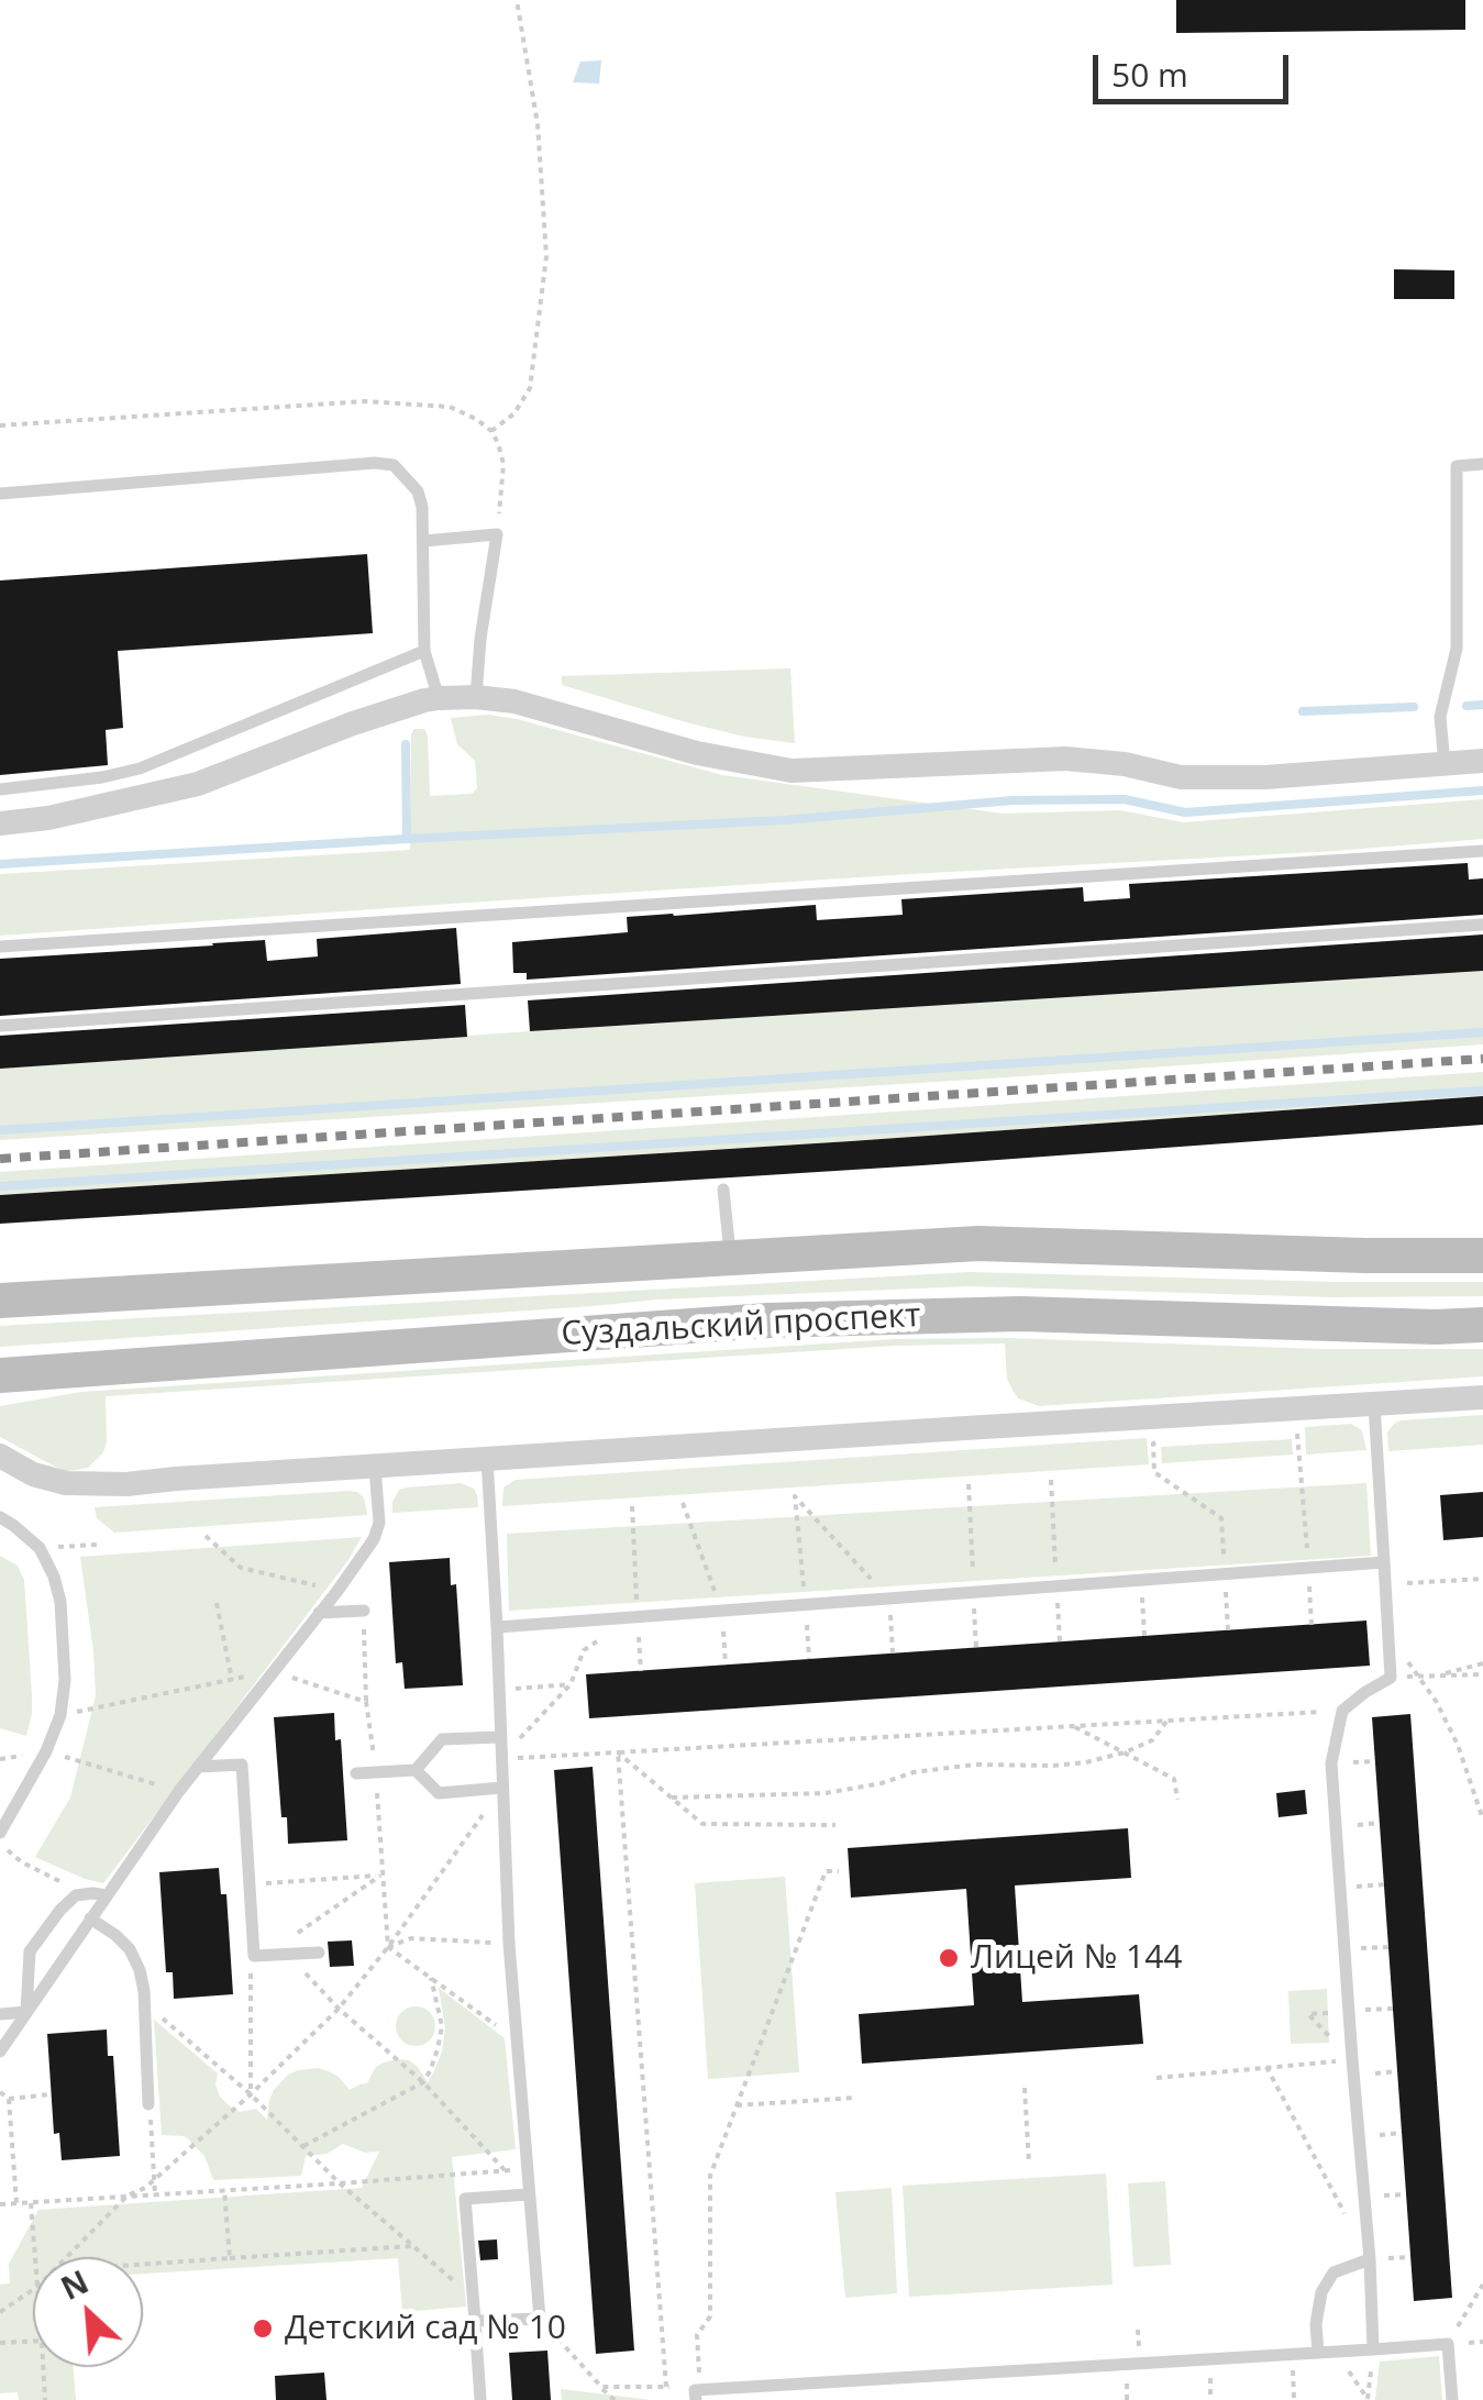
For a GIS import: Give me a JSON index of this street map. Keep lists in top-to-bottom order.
{
  "streets": {
    "main road": ["Суздальский проспект"]
  },
  "places": ["Лицей № 144", "Детский сад № 10"],
  "scale_bar": "50 m",
  "north": "top left"
}
